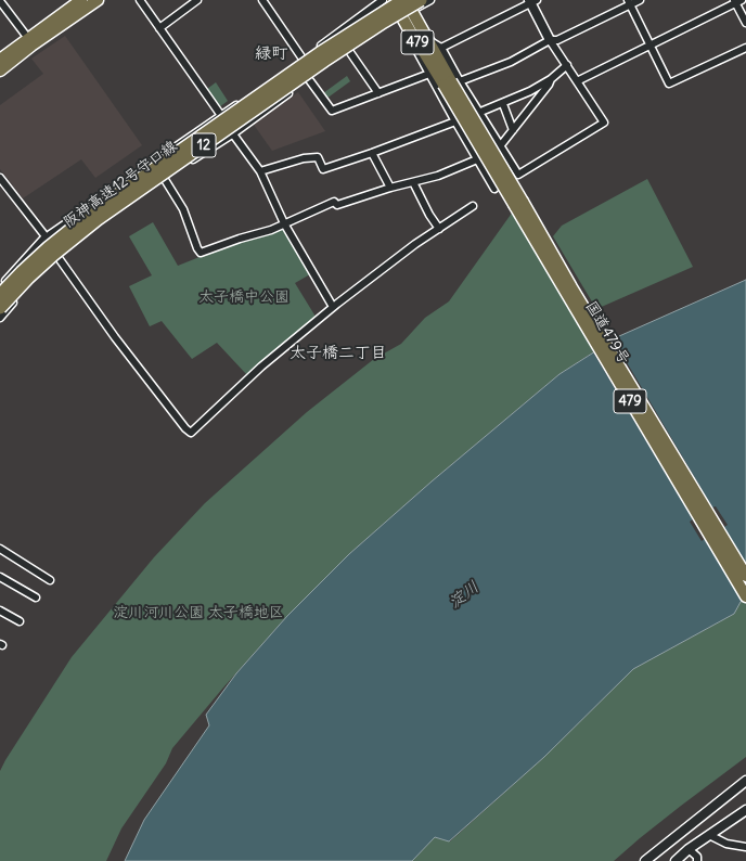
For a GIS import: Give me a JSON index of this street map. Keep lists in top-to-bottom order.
{
  "streets": {
    "highway": [
      "479",
      "12",
      "阪神高速12号守口線",
      "国道479号"
    ]
  },
  "crossings": [
    ["479", "阪神高速12号守口線"],
    ["479", "国道479号"]
  ],
  "districts": ["緑町", "太子橋二丁目"],
  "water": ["淀川"],
  "parks": ["太子橋中公園", "淀川河川公園 太子橋地区"]
}
